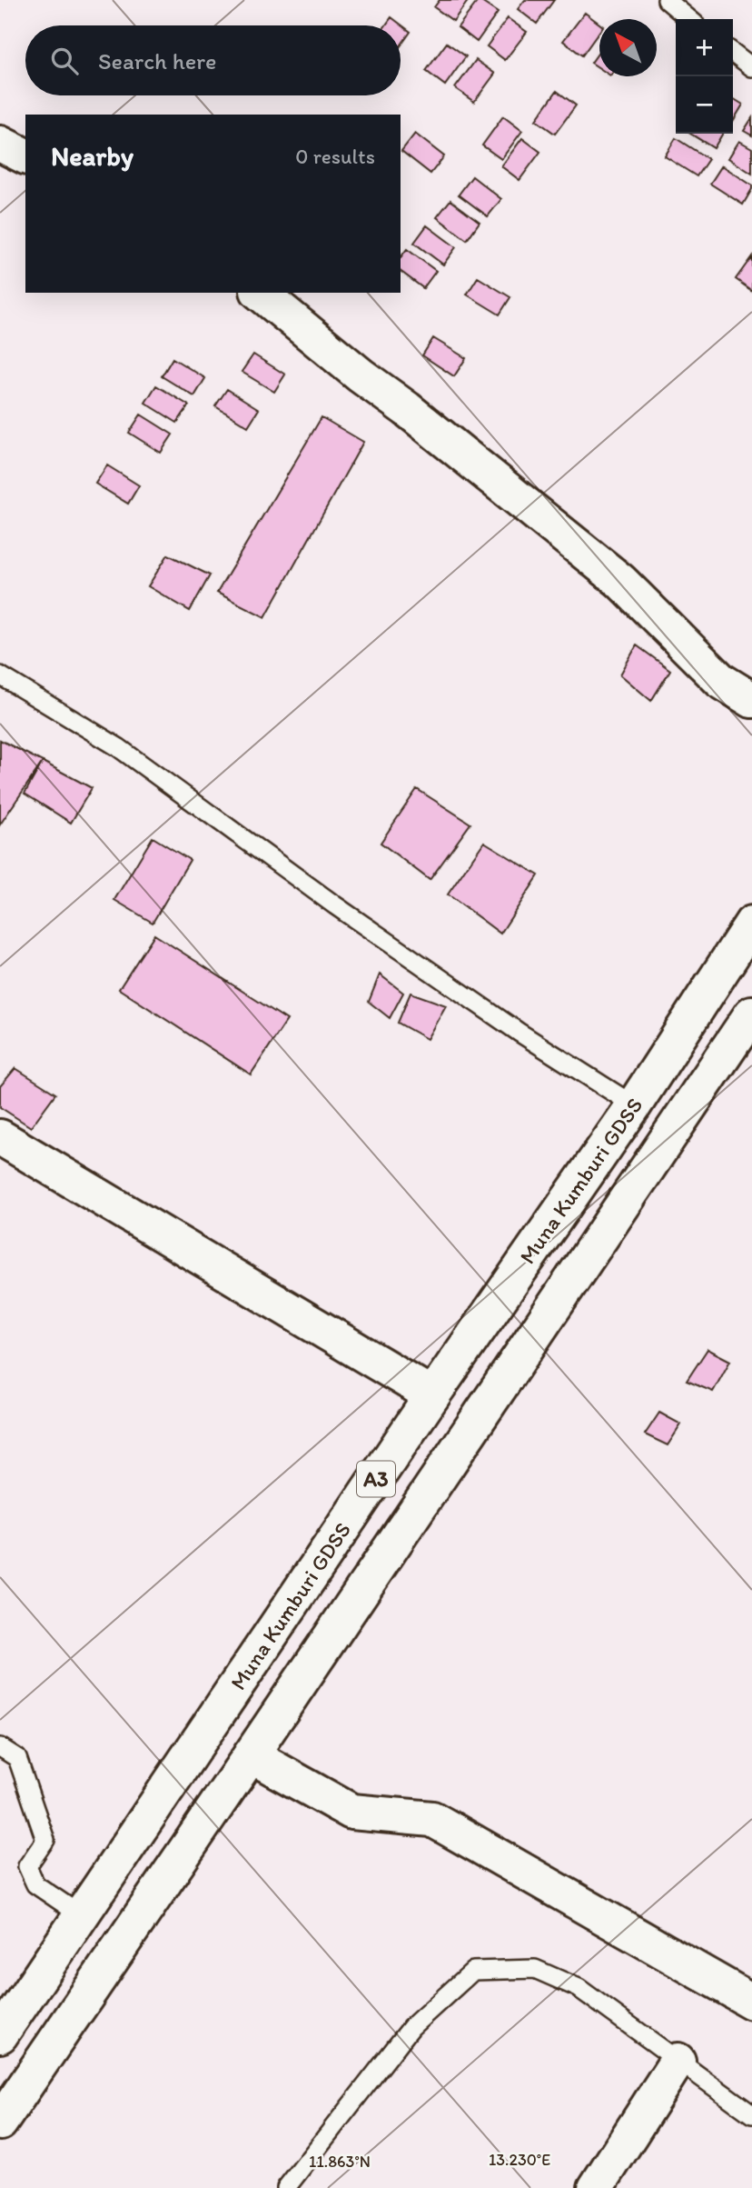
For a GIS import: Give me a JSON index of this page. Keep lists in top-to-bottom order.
{
  "streets": {
    "main road": ["Muna Kumburi GDSS", "A3"]
  },
  "north": "top left",
  "page": {
    "map_buttons": ["+", "−"],
    "search": "Search here",
    "heading": ["Nearby", "0 results"]
  },
  "coordinates": ["13.230°E", "11.863°N"]
}
